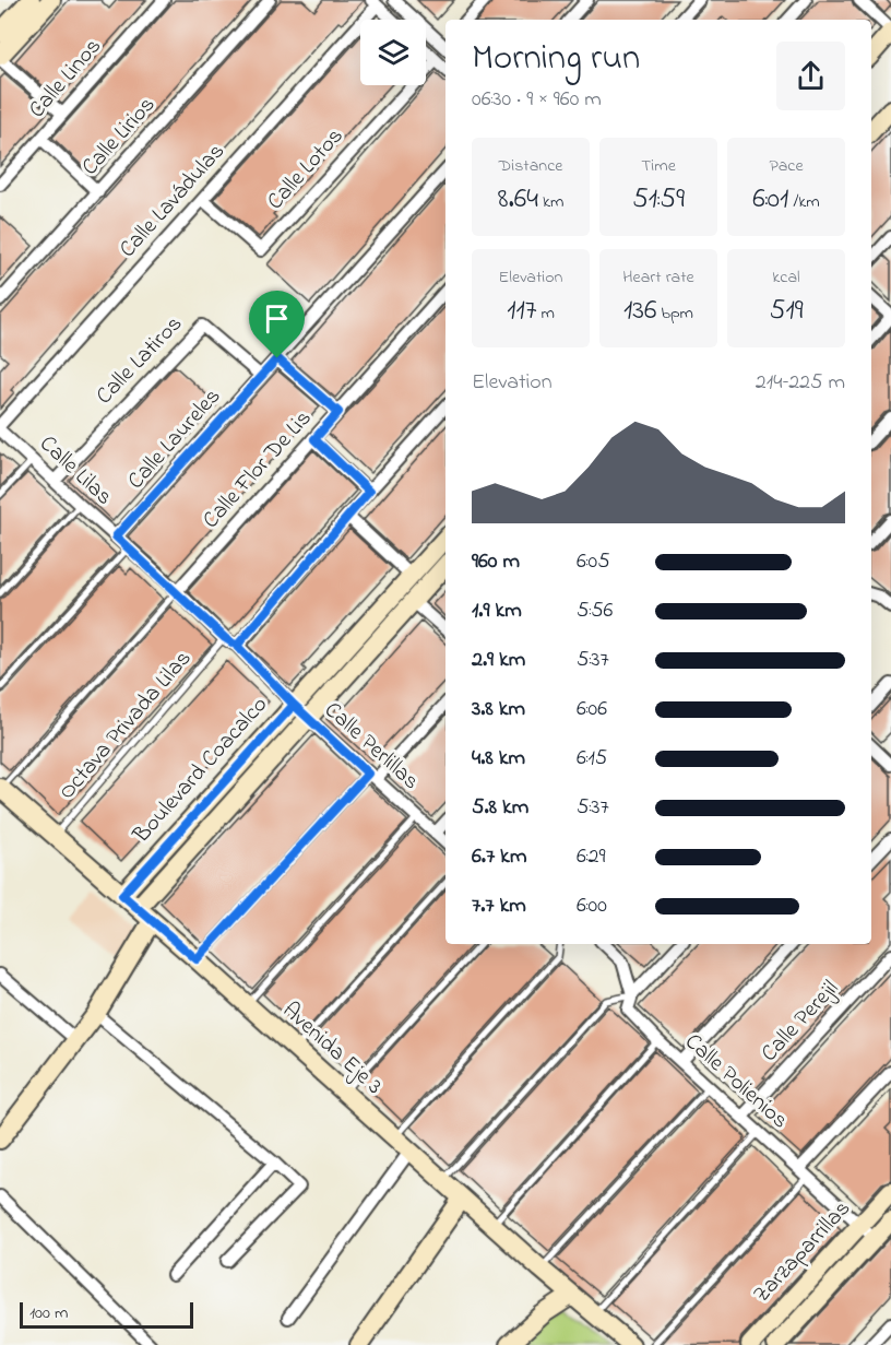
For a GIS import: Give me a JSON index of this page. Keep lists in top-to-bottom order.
{
  "streets": {
    "street": [
      "Calle Linos",
      "Calle Lirios",
      "Calle Lotos",
      "Calle Lavádulas",
      "Calle Latiros",
      "Calle Laureles",
      "Calle Flor De Lis",
      "Calle Lilas",
      "Calle Perlillas",
      "Boulevard Coacalco",
      "Calle Perejil",
      "Avenida Eje 3",
      "Calle Polienios",
      "Zarzaparrillas"
    ],
    "lane": ["Octava Privada Lilas"]
  },
  "crossings": [
    ["Calle Lotos", "Calle Lavádulas"],
    ["Calle Latiros", "Calle Laureles"],
    ["Calle Latiros", "Calle Lilas"],
    ["Calle Laureles", "Calle Lilas"],
    ["Calle Flor De Lis", "Calle Lilas"],
    ["Calle Lilas", "Octava Privada Lilas"],
    ["Calle Lilas", "Calle Perlillas"],
    ["Calle Lilas", "Boulevard Coacalco"],
    ["Octava Privada Lilas", "Avenida Eje 3"],
    ["Calle Perlillas", "Boulevard Coacalco"],
    ["Boulevard Coacalco", "Avenida Eje 3"],
    ["Calle Perejil", "Calle Polienios"],
    ["Calle Polienios", "Zarzaparrillas"]
  ],
  "scale_bar": "100 m",
  "page": {
    "heading": ["Morning run", "06:30 · 9 × 960 m"],
    "stats": [
      ["Distance", "8.64 km"],
      ["Time", "51:59"],
      ["Pace", "6:01 /km"],
      ["Elevation", "117 m"],
      ["Heart rate", "136 bpm"],
      ["kcal", "519"]
    ],
    "chart": ["Elevation", "214–225 m"],
    "list": [
      {
        "name": "960 m",
        "note": "6:05"
      },
      {
        "name": "1.9 km",
        "note": "5:56"
      },
      {
        "name": "2.9 km",
        "note": "5:37"
      },
      {
        "name": "3.8 km",
        "note": "6:06"
      },
      {
        "name": "4.8 km",
        "note": "6:15"
      },
      {
        "name": "5.8 km",
        "note": "5:37"
      },
      {
        "name": "6.7 km",
        "note": "6:29"
      },
      {
        "name": "7.7 km",
        "note": "6:00"
      }
    ],
    "scale": "100 m"
  }
}
